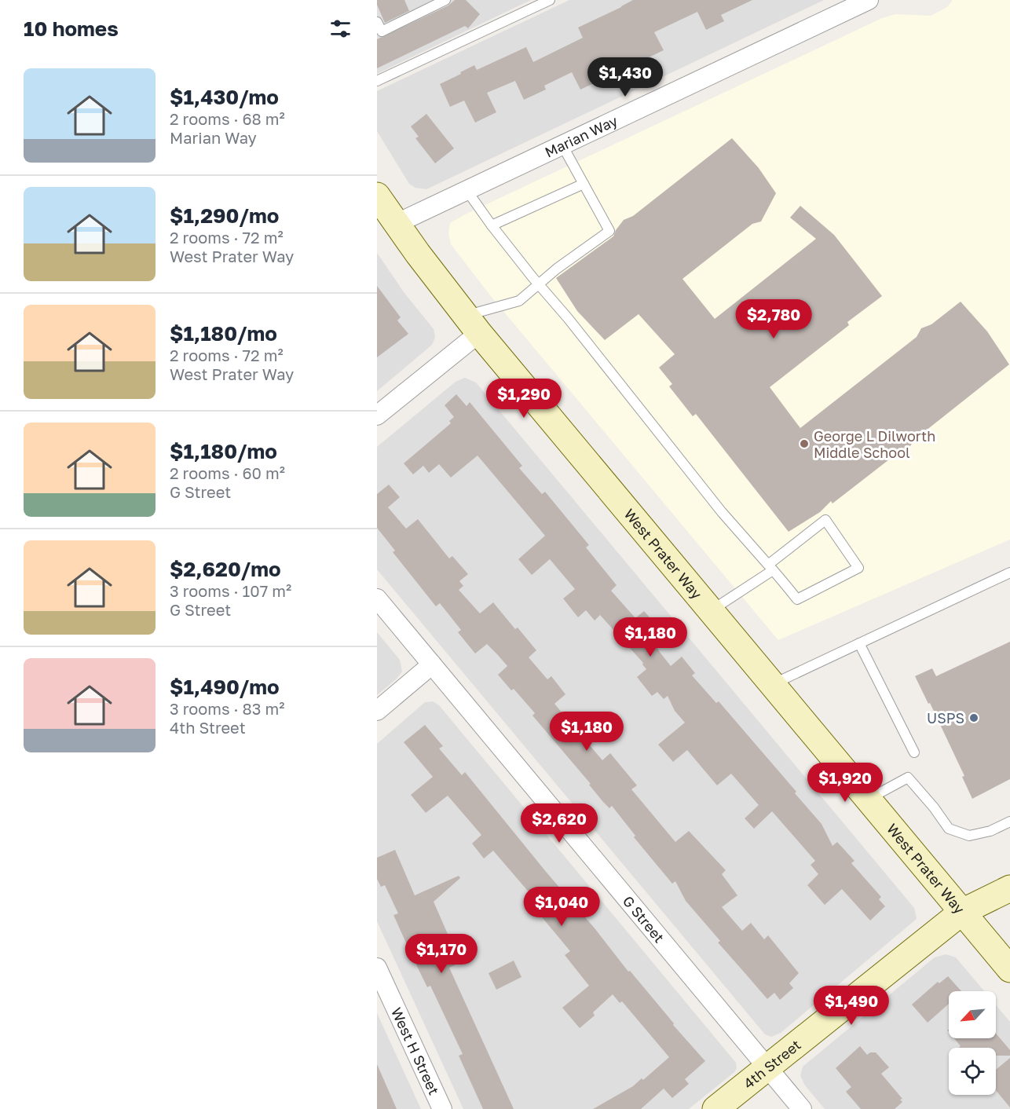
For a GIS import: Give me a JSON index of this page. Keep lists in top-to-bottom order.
{
  "streets": {
    "main road": ["West Prater Way", "4th Street"],
    "street": ["Marian Way", "G Street", "West H Street"]
  },
  "crossings": [
    ["Marian Way", "West Prater Way"],
    ["West Prater Way", "4th Street"],
    ["G Street", "4th Street"]
  ],
  "places": ["George L Dilworth Middle School", "USPS"],
  "north": "bottom left",
  "page": {
    "heading": "10 homes",
    "list": [
      {
        "name": "$1,430/mo",
        "note": "2 rooms · 68 m² · Marian Way"
      },
      {
        "name": "$1,290/mo",
        "note": "2 rooms · 72 m² · West Prater Way"
      },
      {
        "name": "$1,180/mo",
        "note": "2 rooms · 72 m² · West Prater Way"
      },
      {
        "name": "$1,180/mo",
        "note": "2 rooms · 60 m² · G Street"
      },
      {
        "name": "$2,620/mo",
        "note": "3 rooms · 107 m² · G Street"
      },
      {
        "name": "$1,490/mo",
        "note": "3 rooms · 83 m² · 4th Street"
      }
    ],
    "price": [
      "$1,430",
      "$2,780",
      "$1,290",
      "$1,180",
      "$1,180",
      "$1,920",
      "$2,620",
      "$1,040",
      "$1,170",
      "$1,490"
    ]
  }
}
